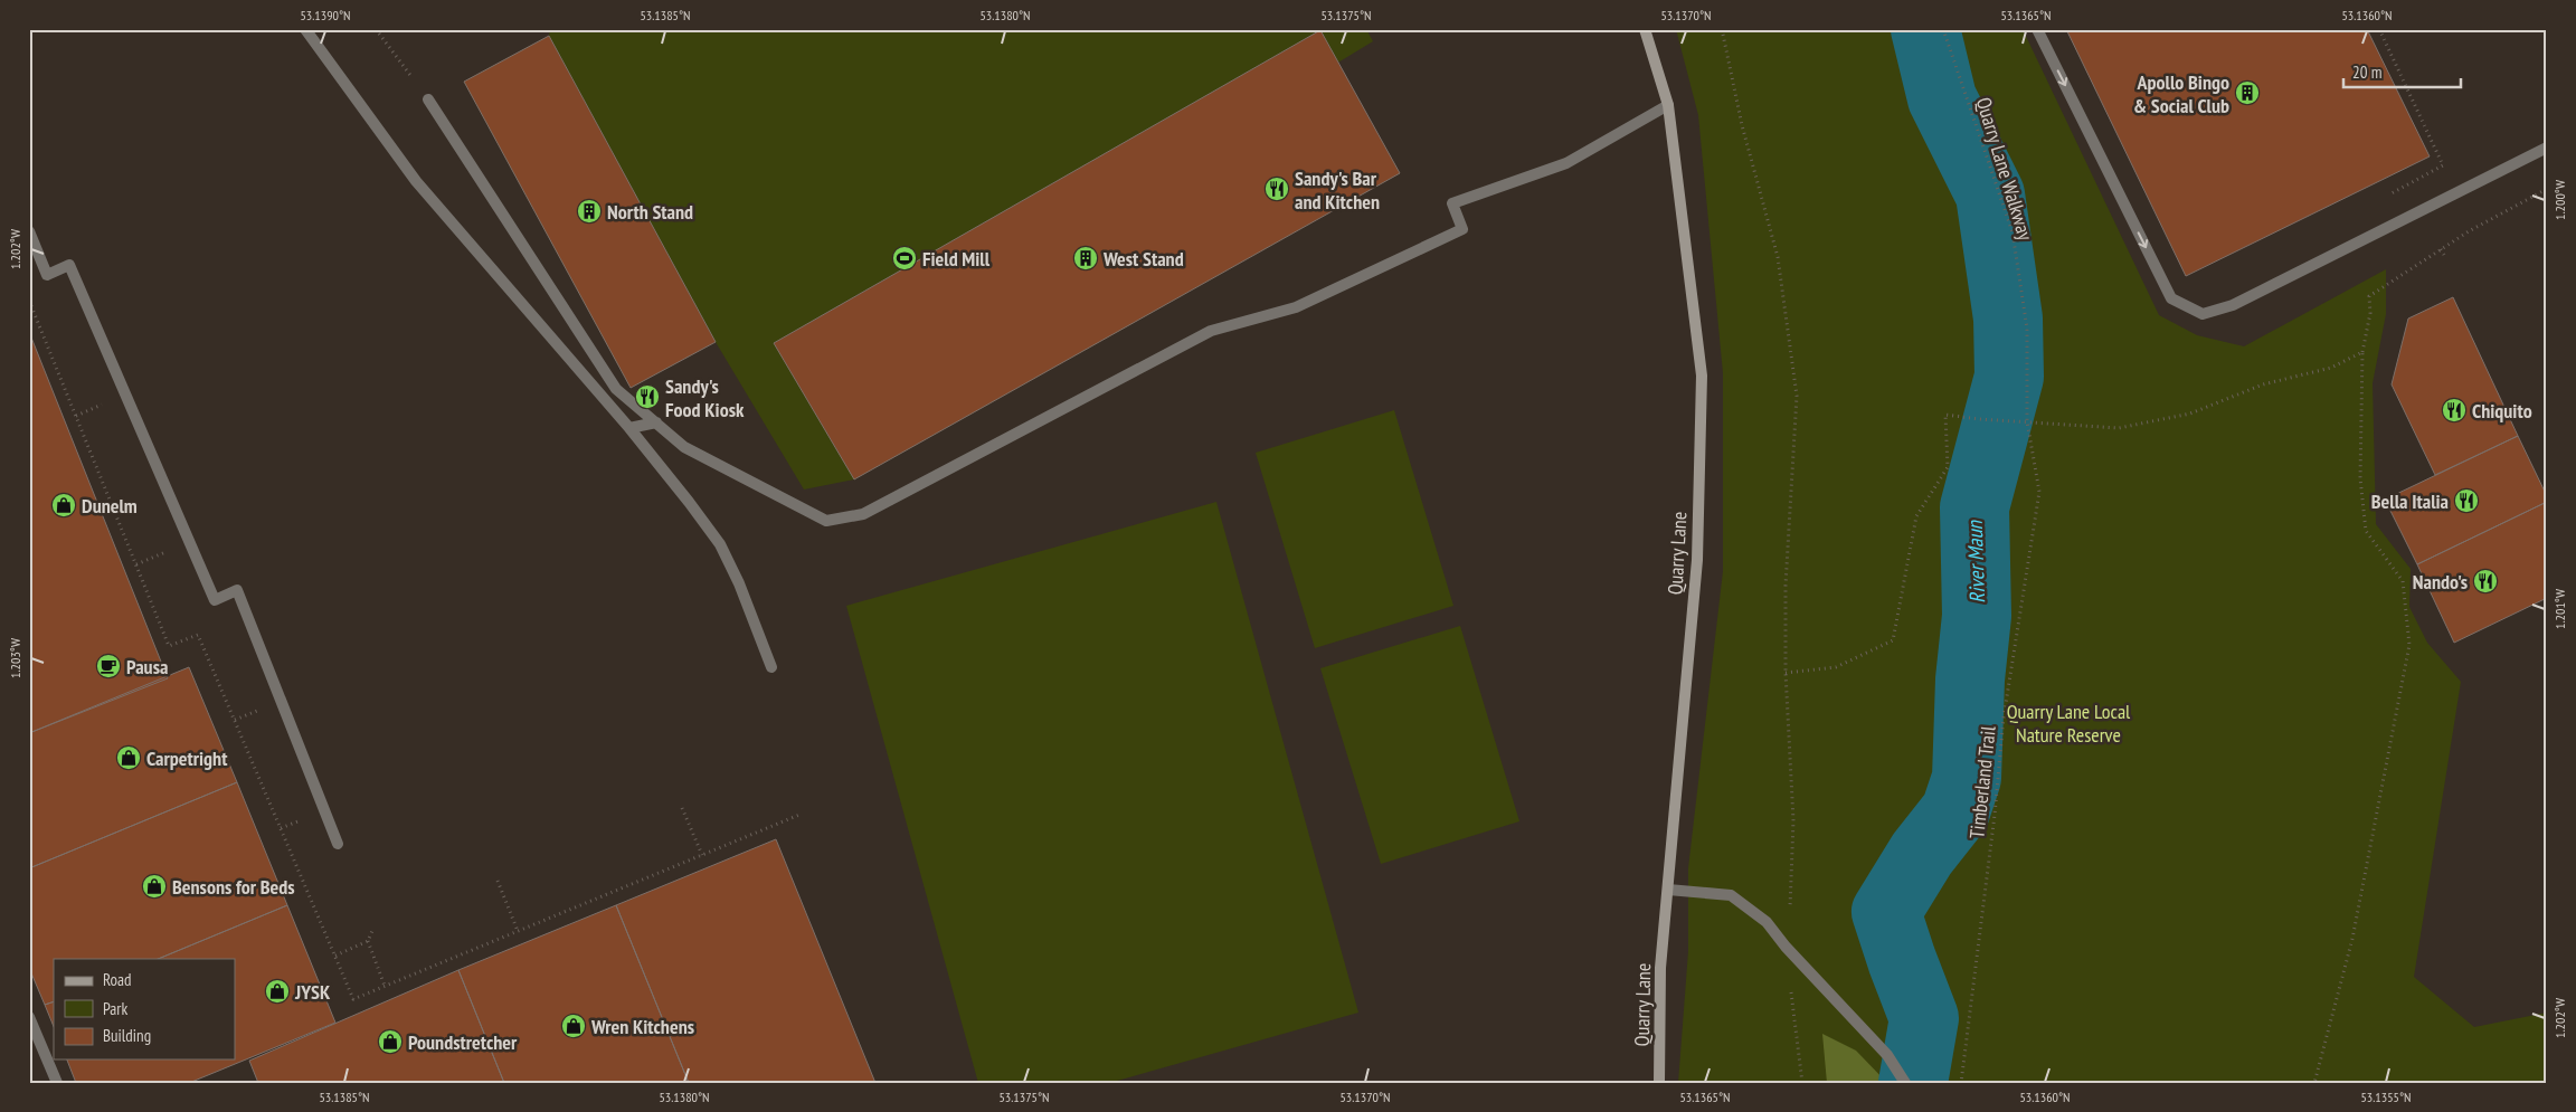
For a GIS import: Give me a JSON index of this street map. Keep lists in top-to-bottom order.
{
  "streets": {
    "street": ["Quarry Lane"],
    "path": ["Quarry Lane Walkway", "Timberland Trail"]
  },
  "crossings": [
    ["Quarry Lane Walkway", "Timberland Trail"]
  ],
  "water": ["River Maun"],
  "parks": ["Quarry Lane Local Nature Reserve"],
  "places": {
    "building": ["Apollo Bingo & Social Club", "North Stand", "West Stand"],
    "restaurant": [
      "Sandy's Bar and Kitchen",
      "Sandy's Food Kiosk",
      "Chiquito",
      "Bella Italia",
      "Nando's"
    ],
    "sports": ["Field Mill"],
    "shop": [
      "Dunelm",
      "Carpetright",
      "Bensons for Beds",
      "JYSK",
      "Wren Kitchens",
      "Poundstretcher"
    ],
    "cafe": ["Pausa"]
  },
  "legend": ["Road", "Park", "Building"],
  "scale_bar": "20 m",
  "coordinates": [
    "53.1390°N",
    "53.1385°N",
    "53.1380°N",
    "53.1375°N",
    "53.1370°N",
    "53.1365°N",
    "53.1360°N",
    "1.200°W",
    "1.202°W",
    "1.201°W",
    "1.203°W",
    "53.1355°N"
  ]
}
